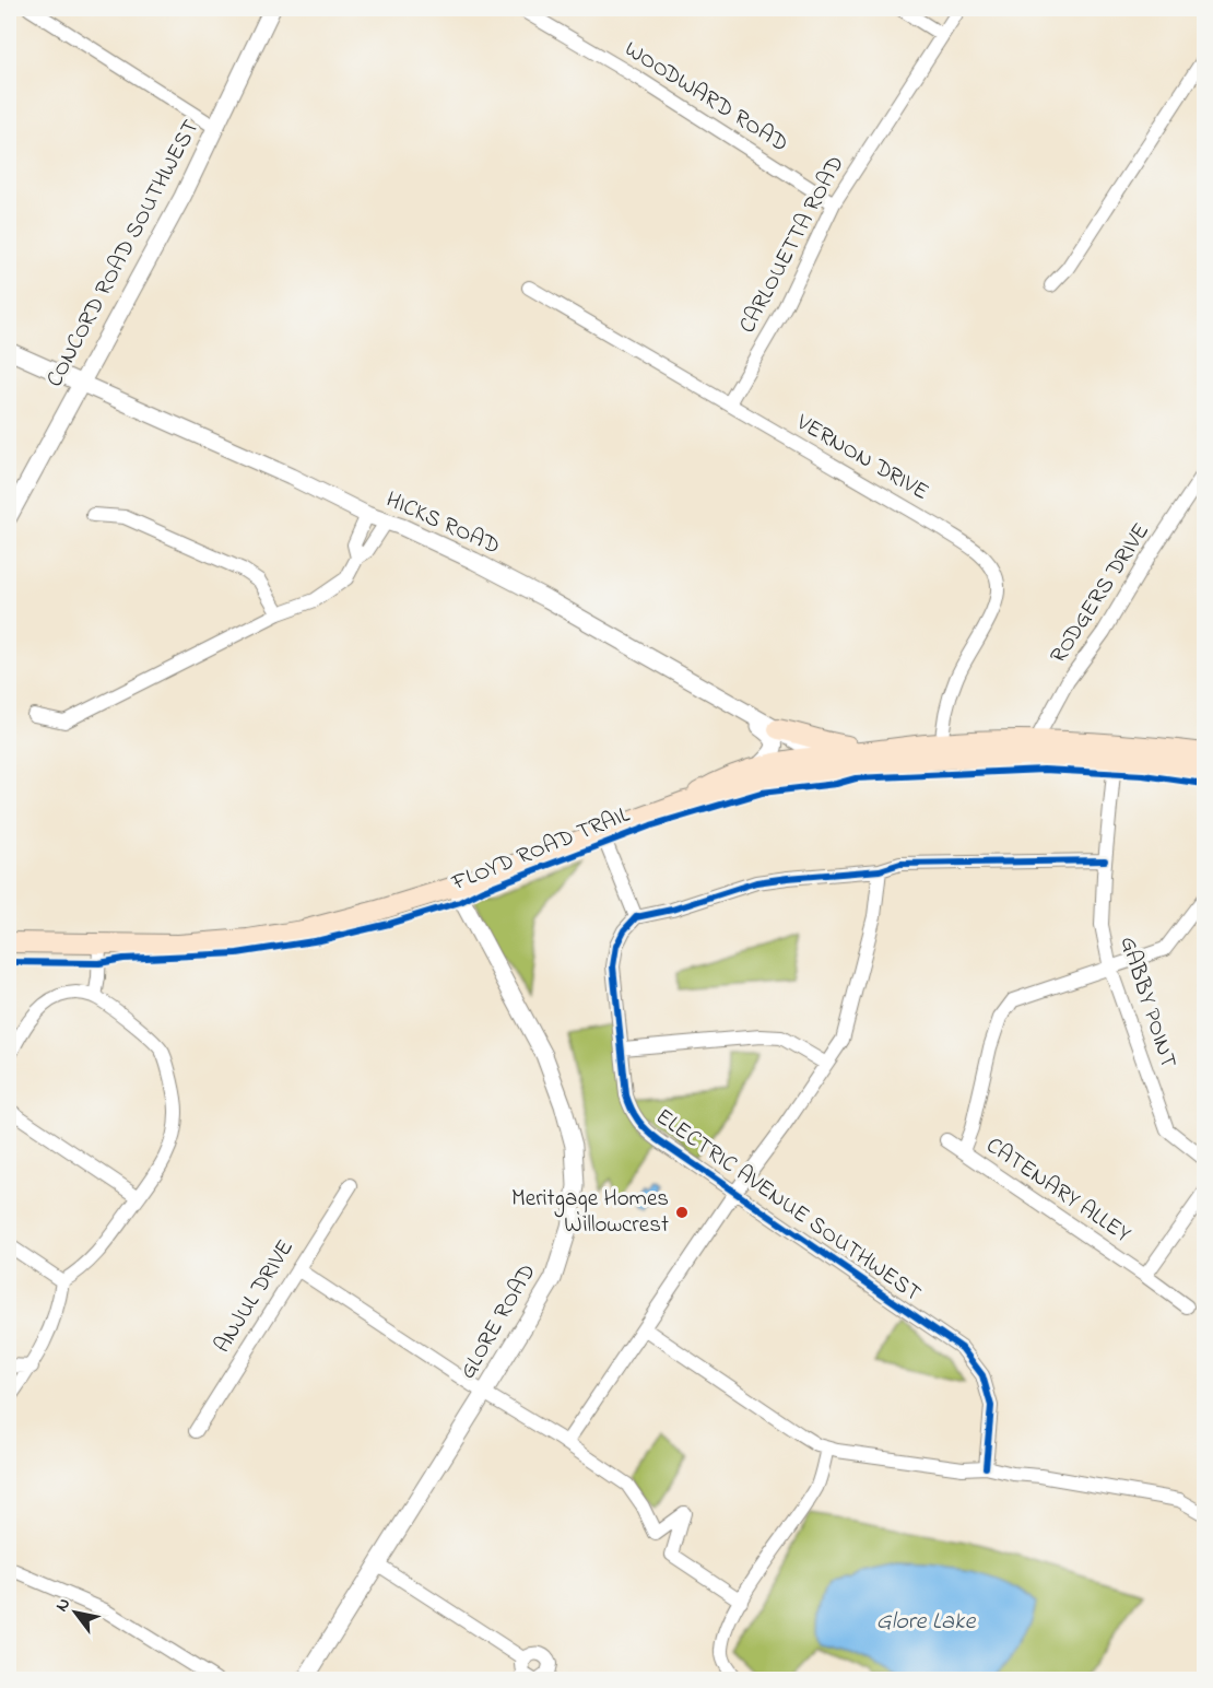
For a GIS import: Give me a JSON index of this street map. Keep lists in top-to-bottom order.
{
  "streets": {
    "street": [
      "WOODWARD ROAD",
      "CARLOUETTA ROAD",
      "CONCORD ROAD SOUTHWEST",
      "VERNON DRIVE",
      "HICKS ROAD",
      "RODGERS DRIVE",
      "GABBY POINT",
      "CATENARY ALLEY",
      "ELECTRIC AVENUE SOUTHWEST",
      "ANJUL DRIVE",
      "GLORE ROAD"
    ],
    "cycle path": ["FLOYD ROAD TRAIL"]
  },
  "crossings": [
    ["WOODWARD ROAD", "CARLOUETTA ROAD"],
    ["CARLOUETTA ROAD", "VERNON DRIVE"],
    ["CONCORD ROAD SOUTHWEST", "HICKS ROAD"]
  ],
  "water": ["Glore Lake"],
  "places": ["Meritgage Homes Willowcrest"],
  "north": "top left"
}
